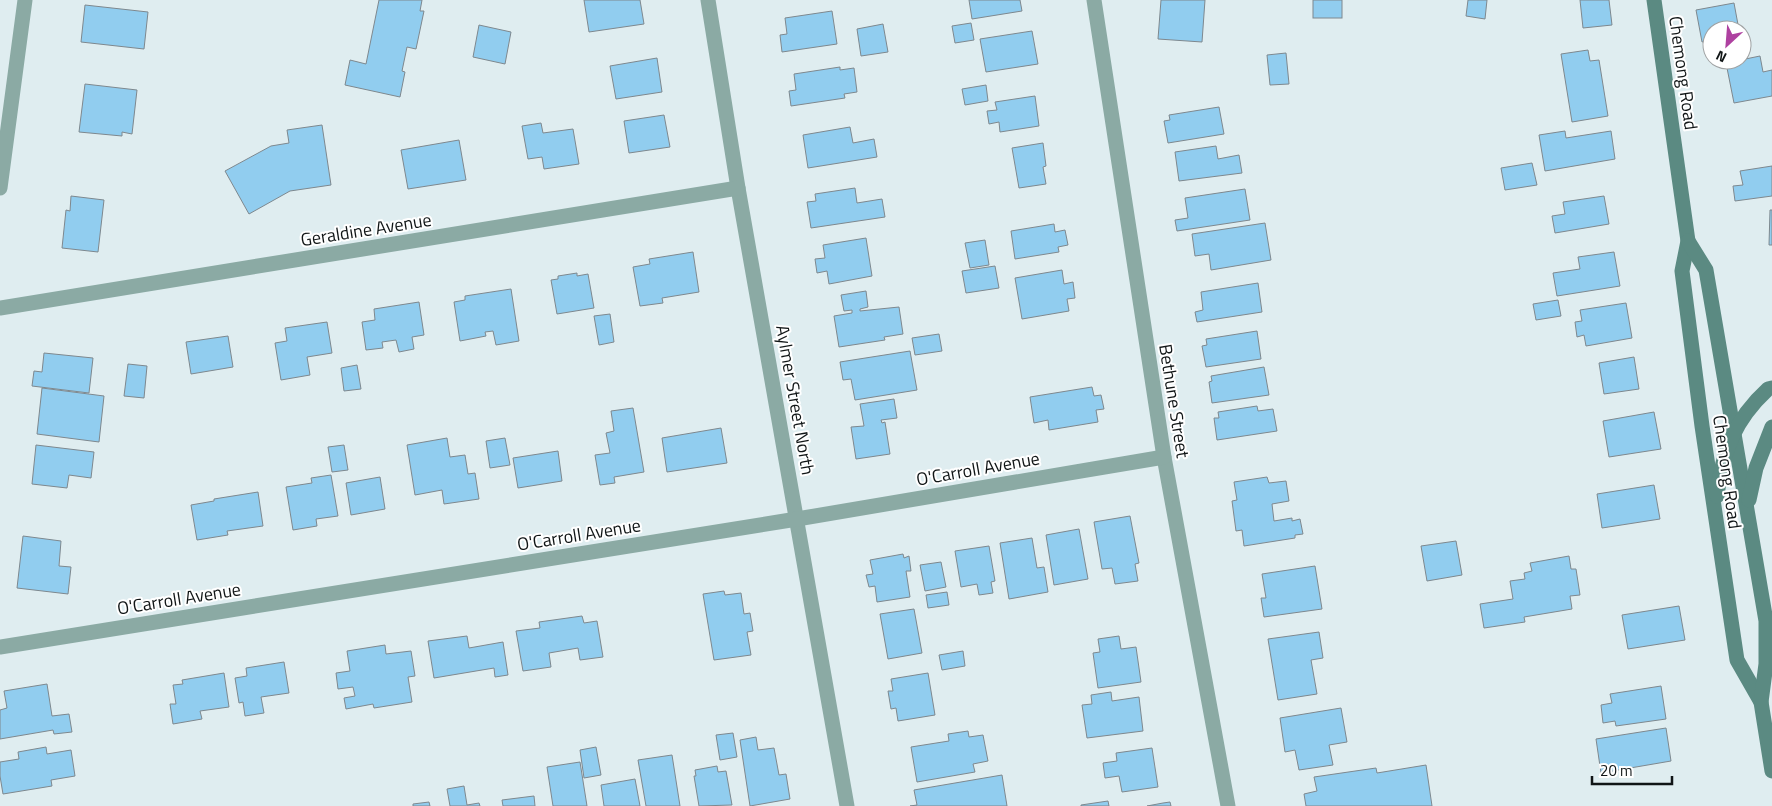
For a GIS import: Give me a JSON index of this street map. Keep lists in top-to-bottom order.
{
  "streets": {
    "main road": ["Chemong Road"],
    "street": [
      "Geraldine Avenue",
      "Aylmer Street North",
      "Bethune Street",
      "O'Carroll Avenue"
    ]
  },
  "crossings": [
    ["Geraldine Avenue", "Aylmer Street North"],
    ["Aylmer Street North", "O'Carroll Avenue"],
    ["Bethune Street", "O'Carroll Avenue"]
  ],
  "scale_bar": "20 m",
  "north": "bottom left"
}
